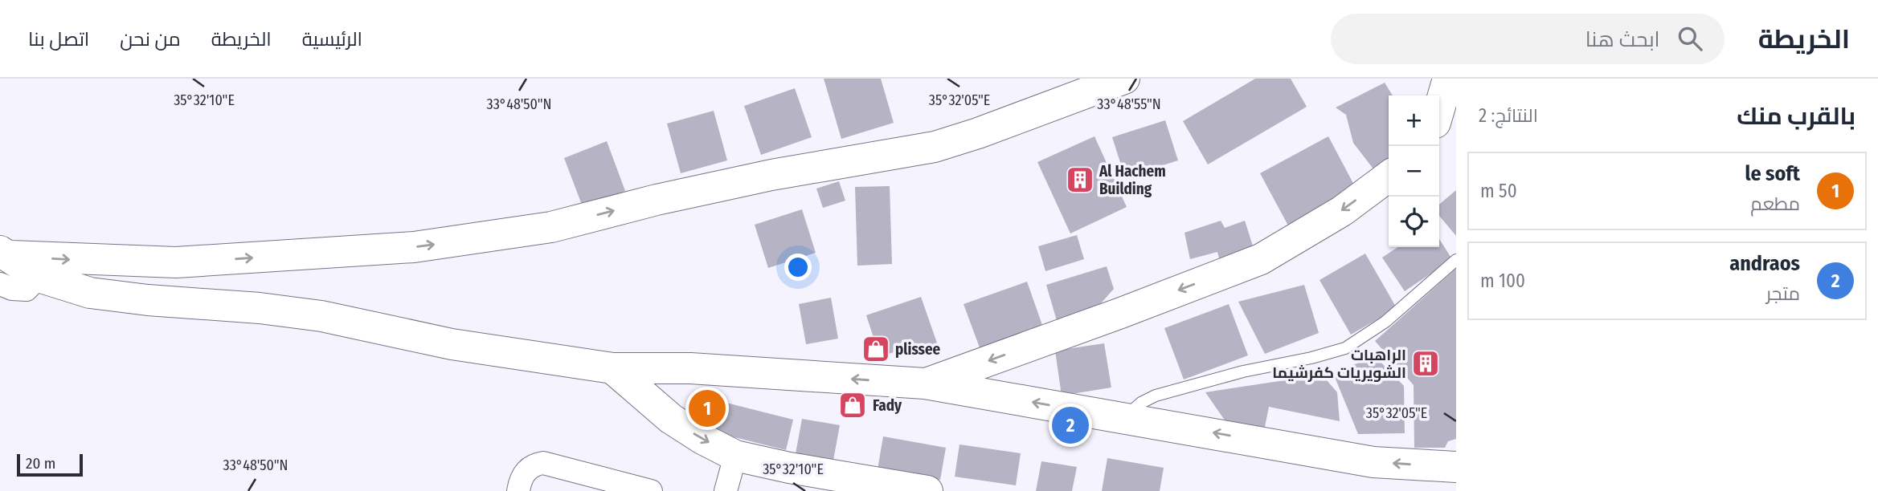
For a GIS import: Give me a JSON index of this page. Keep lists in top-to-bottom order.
{
  "places": {
    "building": ["Al Hachem Building", "الراهبات الشويريات كفرشيما"],
    "shop": ["plissee", "Fady"]
  },
  "scale_bar": "20 m",
  "page": {
    "header": "الخريطة",
    "search": "ابحث هنا",
    "nav": [
      "الرئيسية",
      "الخريطة",
      "من نحن",
      "اتصل بنا"
    ],
    "heading": ["بالقرب منك", "النتائج: 2"],
    "map_buttons": ["+", "−"],
    "list": [
      {
        "mark": "1",
        "name": "le soft",
        "note": "مطعم",
        "value": "50 m"
      },
      {
        "mark": "2",
        "name": "andraos",
        "note": "متجر",
        "value": "100 m"
      }
    ],
    "pins": ["1", "2"],
    "scale": "20 m"
  },
  "coordinates": [
    "35°32'10\"E",
    "35°32'05\"E",
    "33°48'50\"N",
    "33°48'55\"N"
  ]
}
